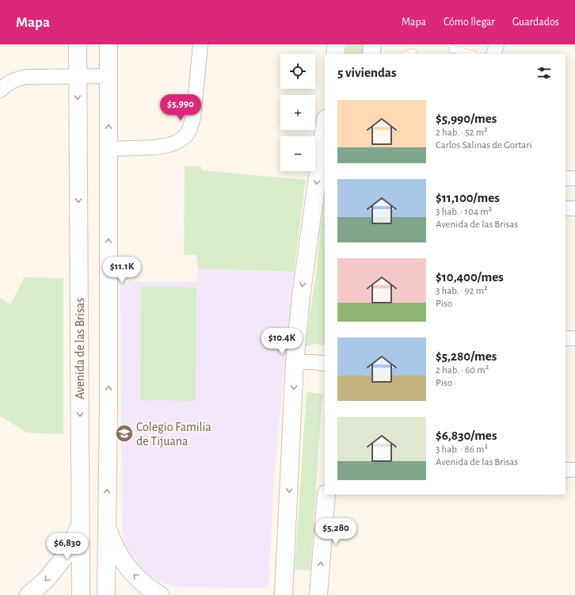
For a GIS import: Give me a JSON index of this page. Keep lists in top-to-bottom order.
{
  "streets": {
    "street": ["Avenida de las Brisas"]
  },
  "places": {
    "school or university": ["Colegio Familia de Tijuana"]
  },
  "page": {
    "header": "Mapa",
    "nav": ["Mapa", "Cómo llegar", "Guardados"],
    "map_buttons": ["+", "−"],
    "heading": "5 viviendas",
    "list": [
      {
        "name": "$5,990/mes",
        "note": "2 hab. · 52 m² · Carlos Salinas de Gortari"
      },
      {
        "name": "$11,100/mes",
        "note": "3 hab. · 104 m² · Avenida de las Brisas"
      },
      {
        "name": "$10,400/mes",
        "note": "3 hab. · 92 m² · Piso"
      },
      {
        "name": "$5,280/mes",
        "note": "2 hab. · 60 m² · Piso"
      },
      {
        "name": "$6,830/mes",
        "note": "3 hab. · 86 m² · Avenida de las Brisas"
      }
    ],
    "price": [
      "$5,990",
      "$11.1K",
      "$10.4K",
      "$5,280",
      "$6,830"
    ]
  }
}
